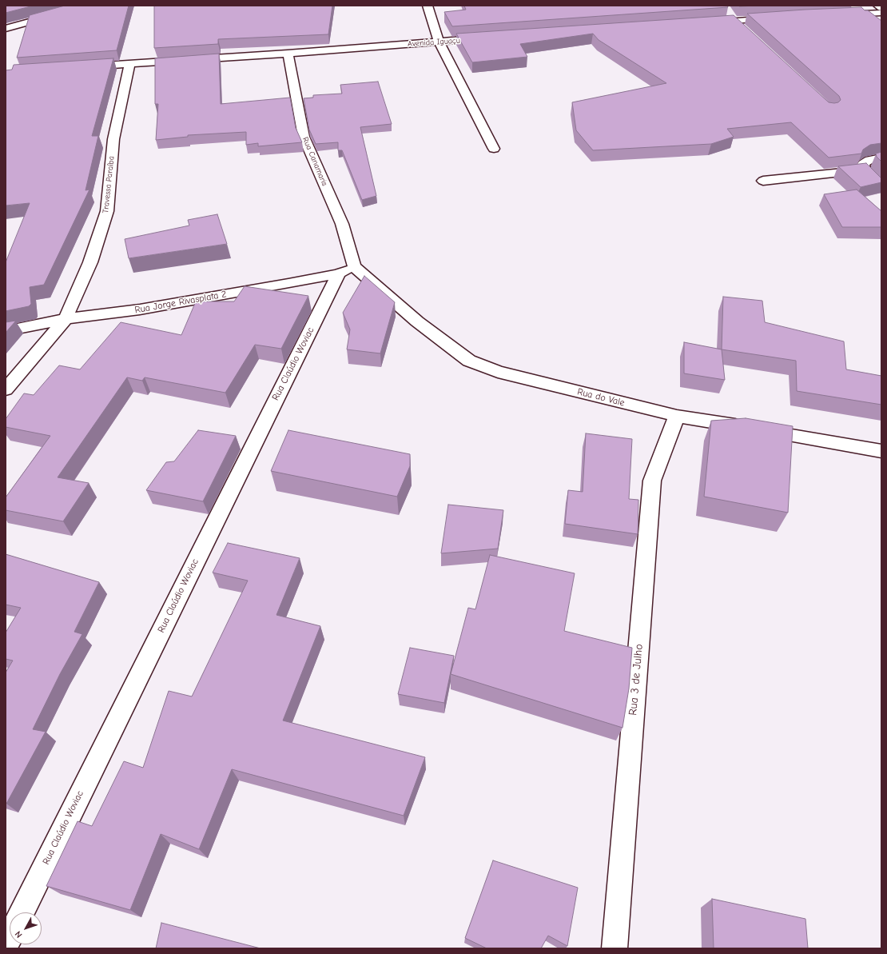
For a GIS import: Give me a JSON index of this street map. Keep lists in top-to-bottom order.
{
  "streets": {
    "street": [
      "Avenida Iguaçu",
      "Rua Canamaris",
      "Travessa Paraíba",
      "Rua Jorge Rivasplata 2",
      "Rua Claúdio Woviac",
      "Rua do Vale",
      "Rua 3 de Julho"
    ]
  },
  "crossings": [
    ["Avenida Iguaçu", "Rua Canamaris"],
    ["Avenida Iguaçu", "Travessa Paraíba"],
    ["Rua Canamaris", "Rua Jorge Rivasplata 2"],
    ["Rua Canamaris", "Rua Claúdio Woviac"],
    ["Rua Canamaris", "Rua do Vale"],
    ["Travessa Paraíba", "Rua Jorge Rivasplata 2"],
    ["Rua Jorge Rivasplata 2", "Rua Claúdio Woviac"],
    ["Rua Jorge Rivasplata 2", "Rua do Vale"],
    ["Rua Claúdio Woviac", "Rua do Vale"],
    ["Rua do Vale", "Rua 3 de Julho"]
  ],
  "north": "bottom left"
}
